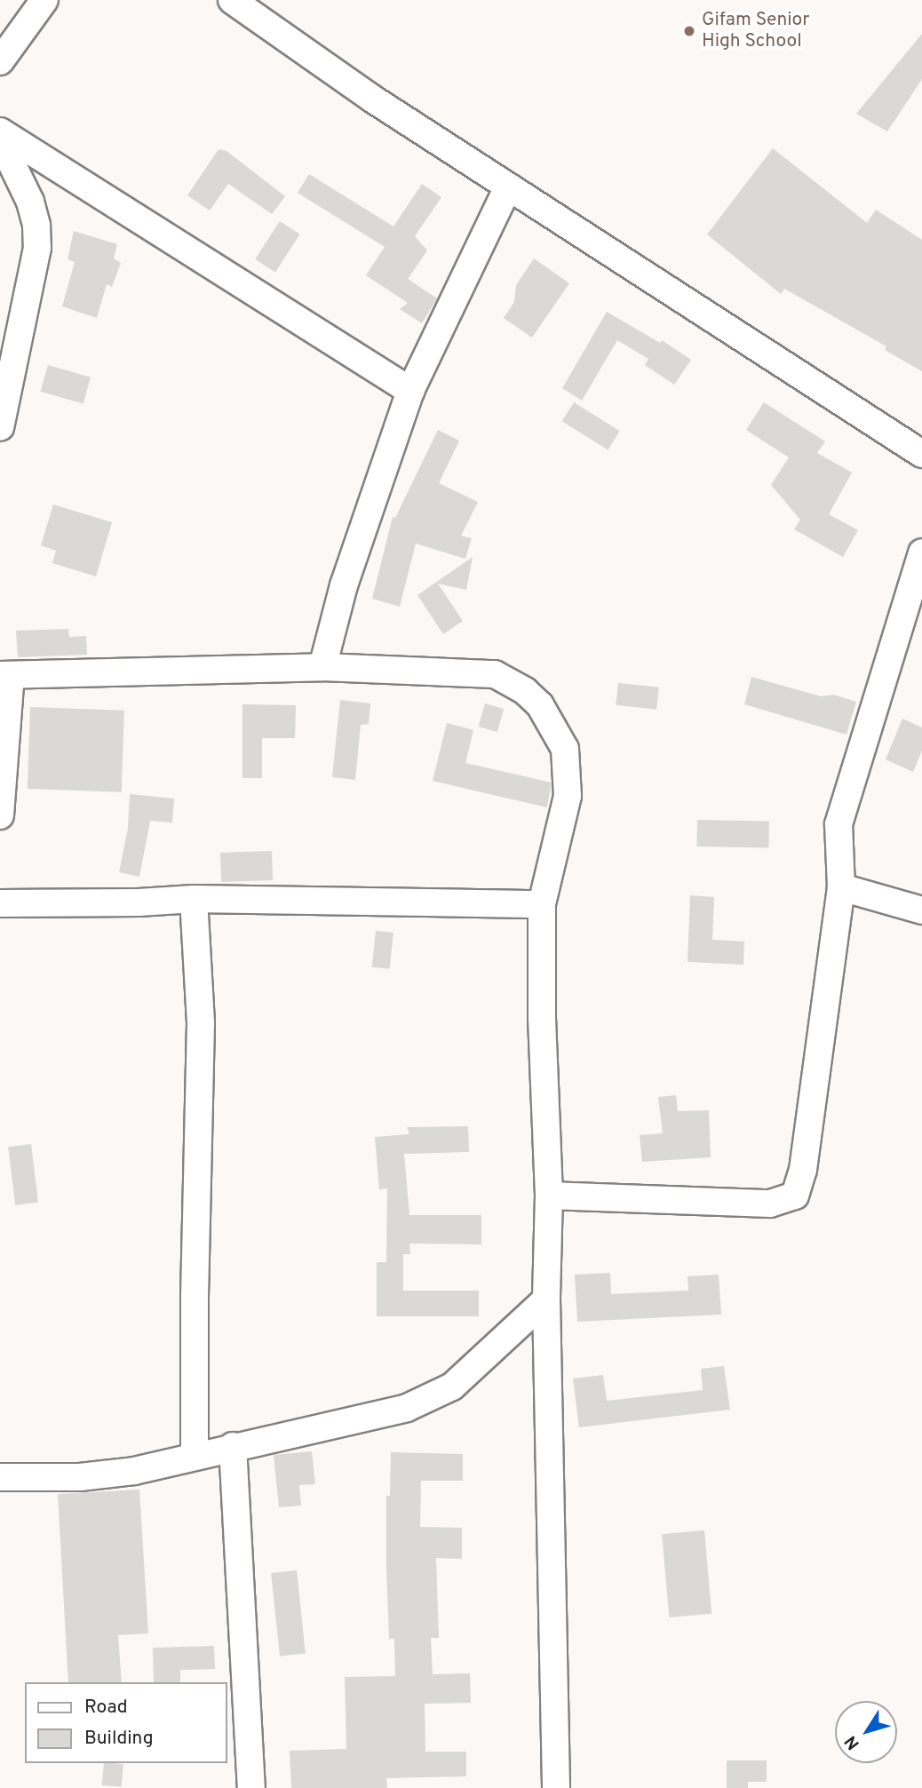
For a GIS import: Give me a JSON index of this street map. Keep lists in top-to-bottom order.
{
  "places": ["Gifam Senior High School"],
  "legend": ["Road", "Building"],
  "north": "bottom left"
}
